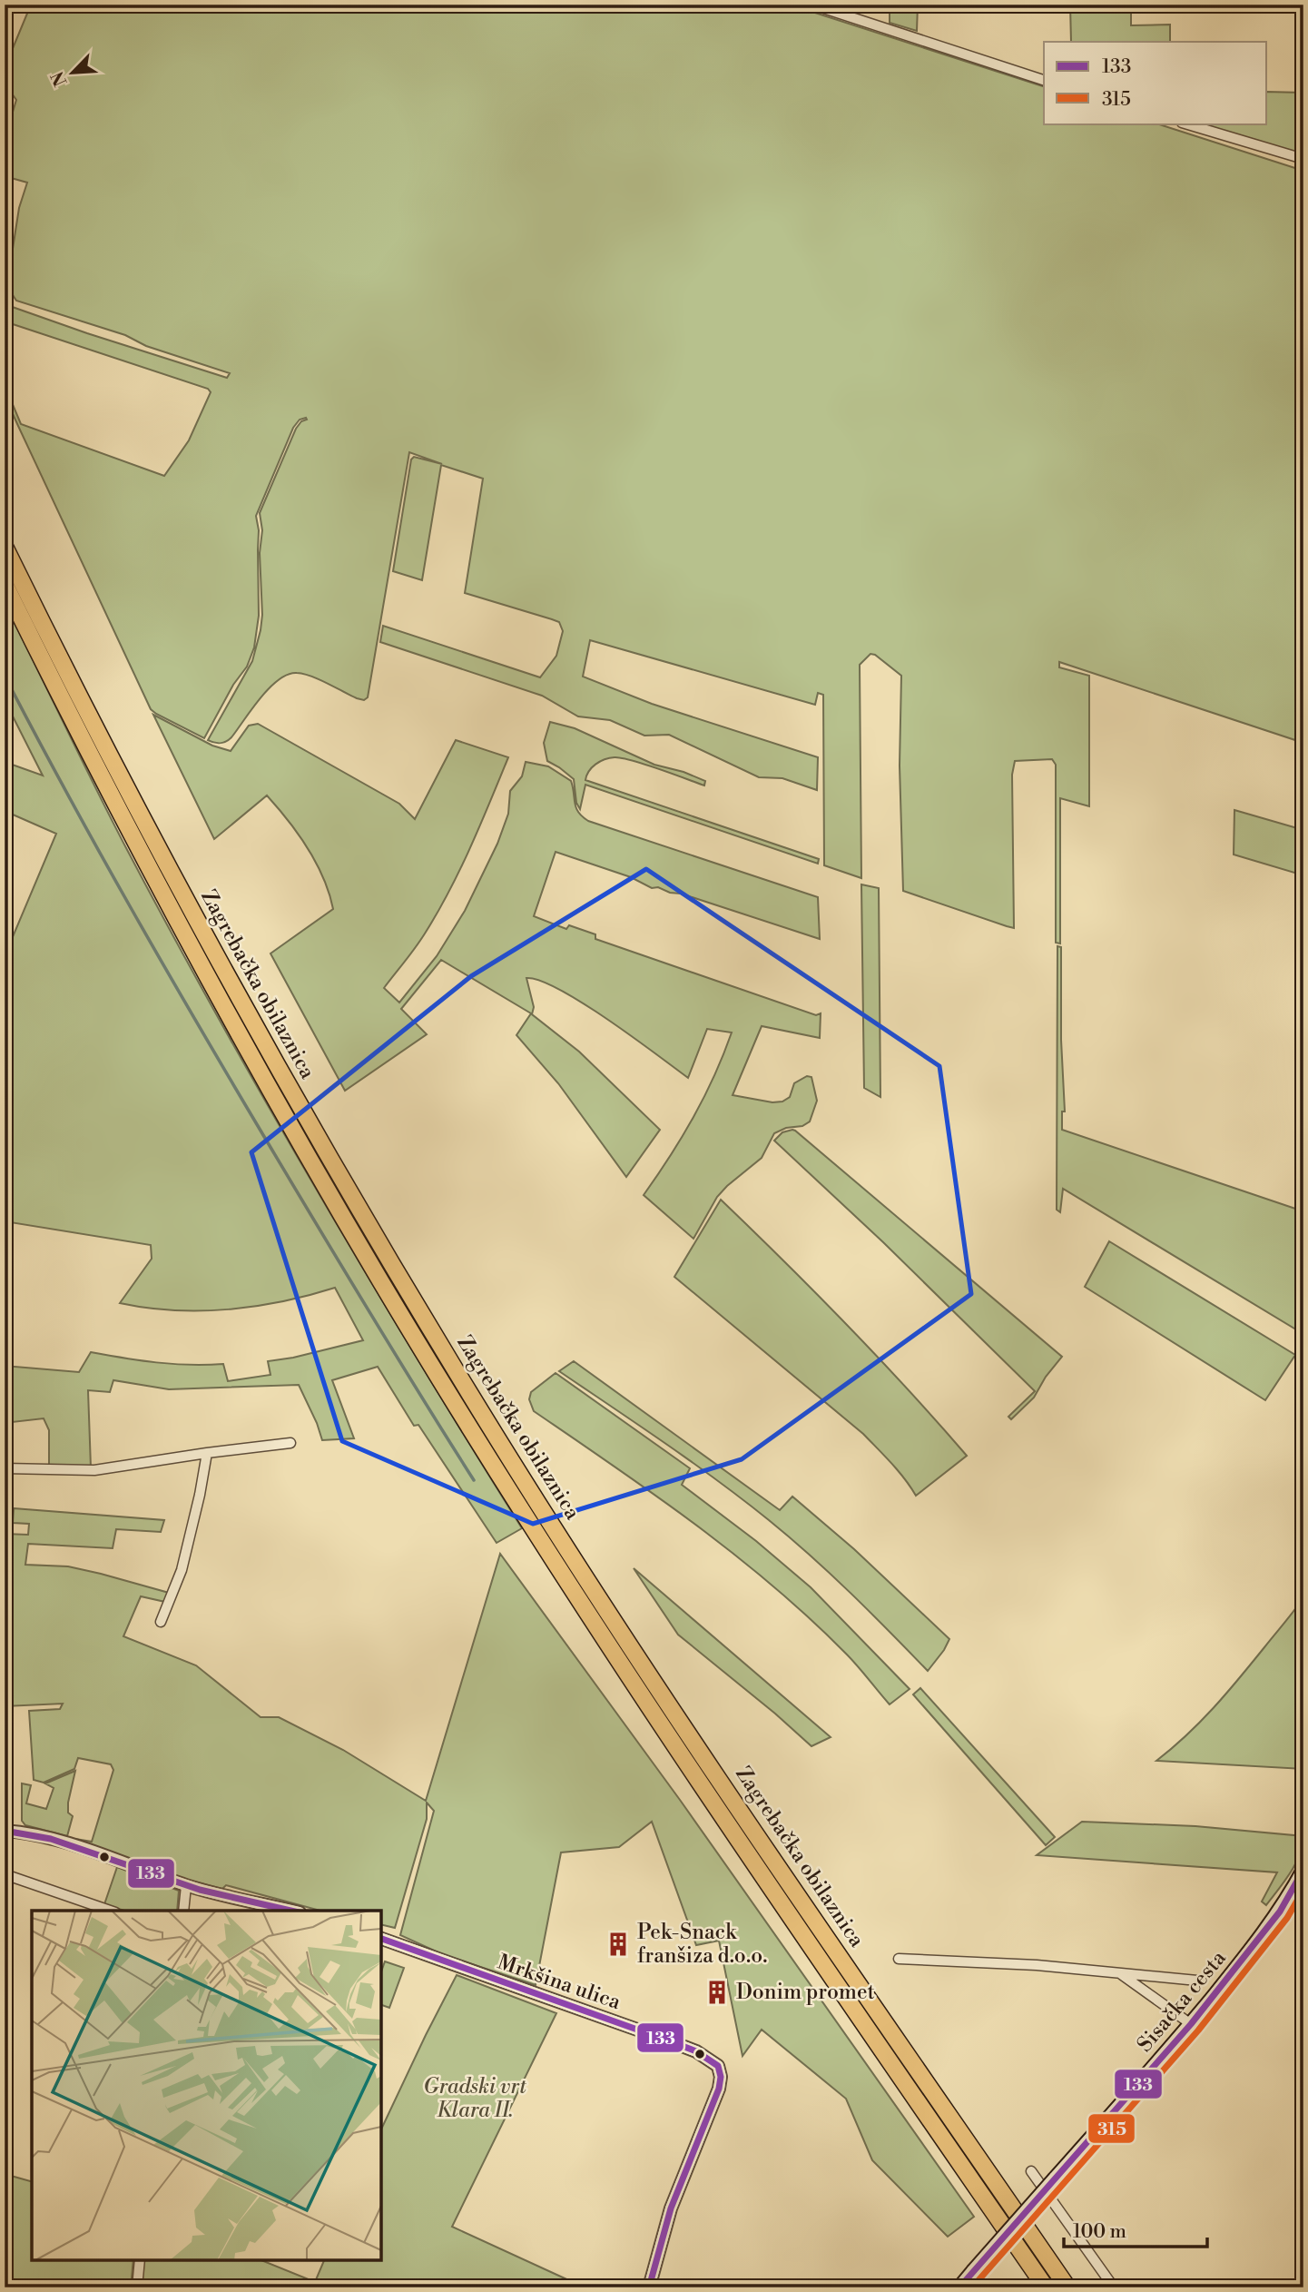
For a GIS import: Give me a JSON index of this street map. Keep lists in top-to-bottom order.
{
  "streets": {
    "highway": ["Zagrebačka obilaznica"],
    "main road": ["Sisačka cesta"],
    "street": ["Mrkšina ulica"]
  },
  "parks": ["Gradski vrt Klara II."],
  "places": {
    "building": ["Pek-Snack franšiza d.o.o.", "Donim promet"]
  },
  "lines": ["transit line 133", "transit line 315"],
  "legend": ["133", "315"],
  "scale_bar": "100 m",
  "north": "bottom left"
}
